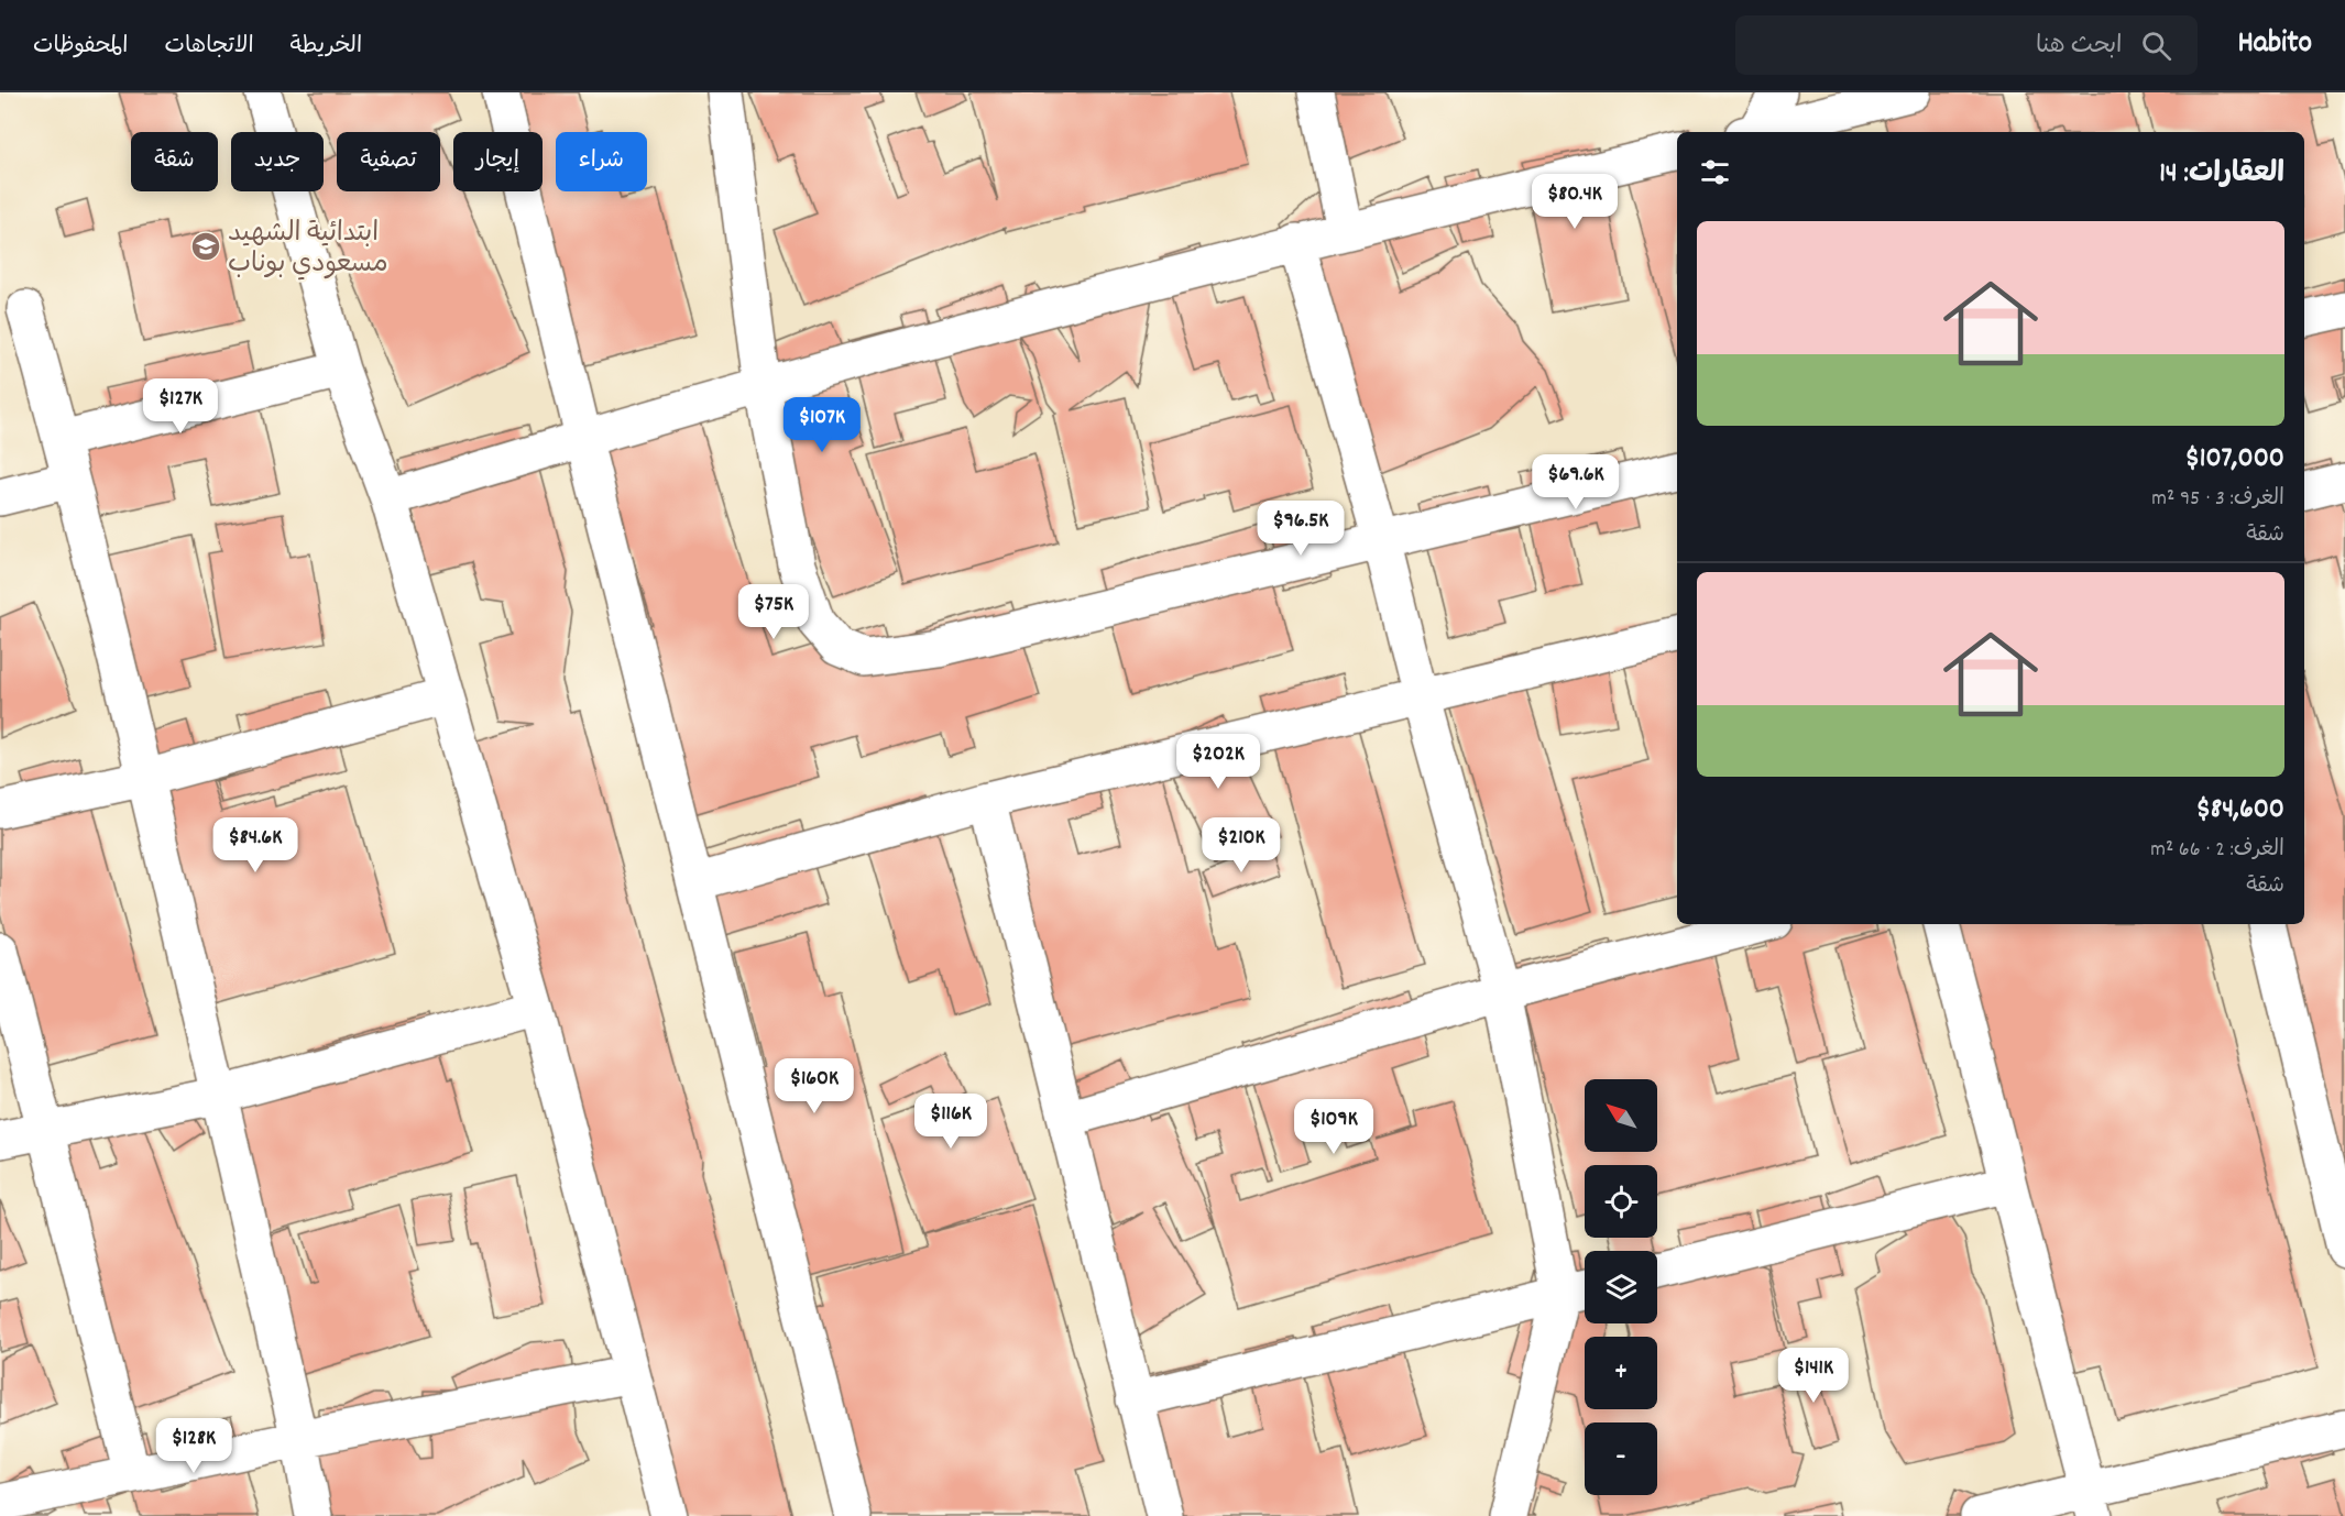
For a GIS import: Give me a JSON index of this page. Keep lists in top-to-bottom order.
{
  "places": {
    "school or university": ["ابتدائية الشهيد مسعودي بوناب"]
  },
  "north": "top left",
  "page": {
    "header": "Habito",
    "search": "ابحث هنا",
    "nav": ["الخريطة", "الاتجاهات", "المحفوظات"],
    "chip": [
      "شراء",
      "إيجار",
      "تصفية",
      "جديد",
      "شقة"
    ],
    "heading": "العقارات: 14",
    "price": [
      "$80.4K",
      "$127K",
      "$107K",
      "$69.6K",
      "$96.5K",
      "$75K",
      "$202K",
      "$84.6K",
      "$210K",
      "$160K",
      "$116K",
      "$109K",
      "$141K",
      "$128K"
    ],
    "list": [
      {
        "name": "$107,000",
        "note": "الغرف: 3 · 95 m² · شقة"
      },
      {
        "name": "$84,600",
        "note": "الغرف: 2 · 66 m² · شقة"
      }
    ],
    "map_buttons": ["+", "−"]
  }
}
